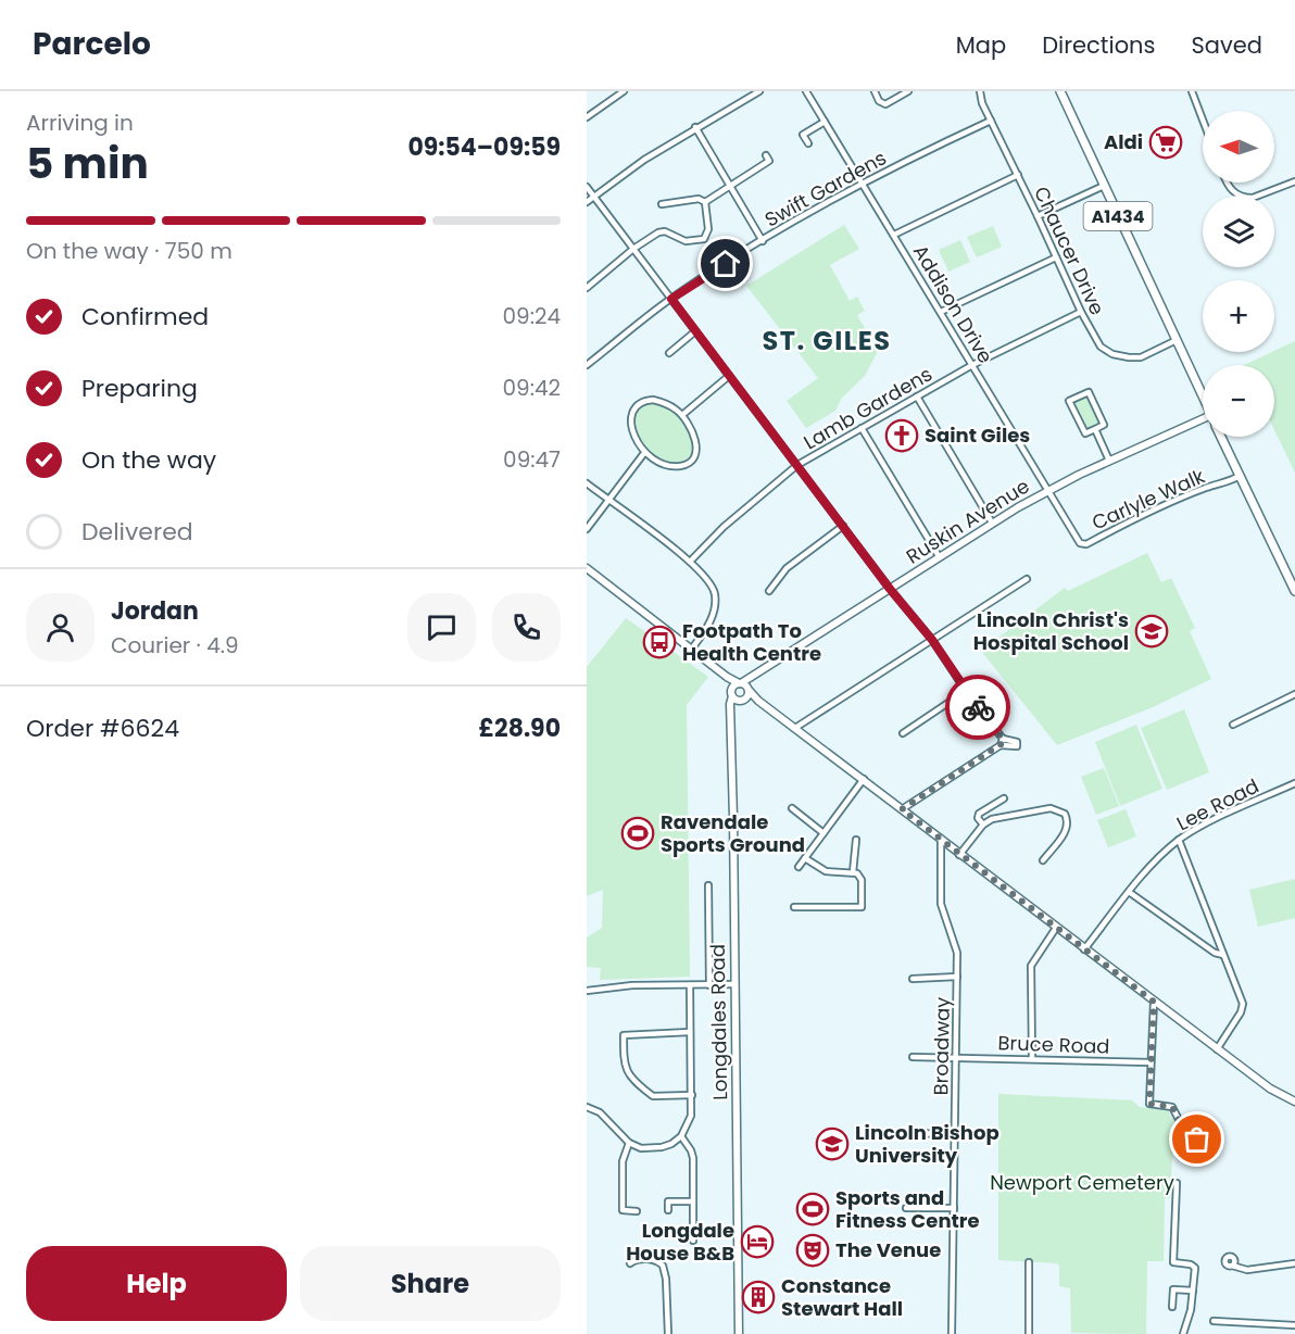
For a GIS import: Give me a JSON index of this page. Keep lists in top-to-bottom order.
{
  "streets": {
    "main road": ["A1434", "Ruskin Avenue", "Longdales Road"],
    "street": [
      "Swift Gardens",
      "Chaucer Drive",
      "Addison Drive",
      "Lamb Gardens",
      "Carlyle Walk",
      "Lee Road",
      "Bruce Road",
      "Broadway"
    ]
  },
  "crossings": [
    ["Swift Gardens", "Chaucer Drive"],
    ["Swift Gardens", "Addison Drive"],
    ["A1434", "Chaucer Drive"],
    ["A1434", "Carlyle Walk"],
    ["Chaucer Drive", "Lamb Gardens"],
    ["Addison Drive", "Lamb Gardens"],
    ["Addison Drive", "Carlyle Walk"],
    ["Addison Drive", "Ruskin Avenue"],
    ["Ruskin Avenue", "Longdales Road"],
    ["Bruce Road", "Broadway"]
  ],
  "districts": ["ST. GILES"],
  "parks": ["Newport Cemetery"],
  "places": {
    "supermarket": ["Aldi"],
    "church": ["Saint Giles"],
    "school or university": ["Lincoln Christ's Hospital School", "Lincoln Bishop University"],
    "bus stop": ["Footpath To Health Centre"],
    "sports": ["Ravendale Sports Ground", "Sports and Fitness Centre"],
    "hotel": ["Longdale House B&B"],
    "theatre": ["The Venue"],
    "building": ["Constance Stewart Hall"]
  },
  "north": "left",
  "page": {
    "header": "Parcelo",
    "nav": ["Map", "Directions", "Saved"],
    "heading": ["5 min", "Arriving in", "09:54–09:59"],
    "panel": [
      "Jordan",
      "Courier · 4.9",
      "Order #6624",
      "£28.90"
    ],
    "map_buttons": ["+", "−"],
    "bar": "On the way · 750 m",
    "list": [
      ["Confirmed", "09:24"],
      ["Preparing", "09:42"],
      ["On the way", "09:47"],
      "Delivered"
    ],
    "buttons": ["Help", "Share"]
  }
}
